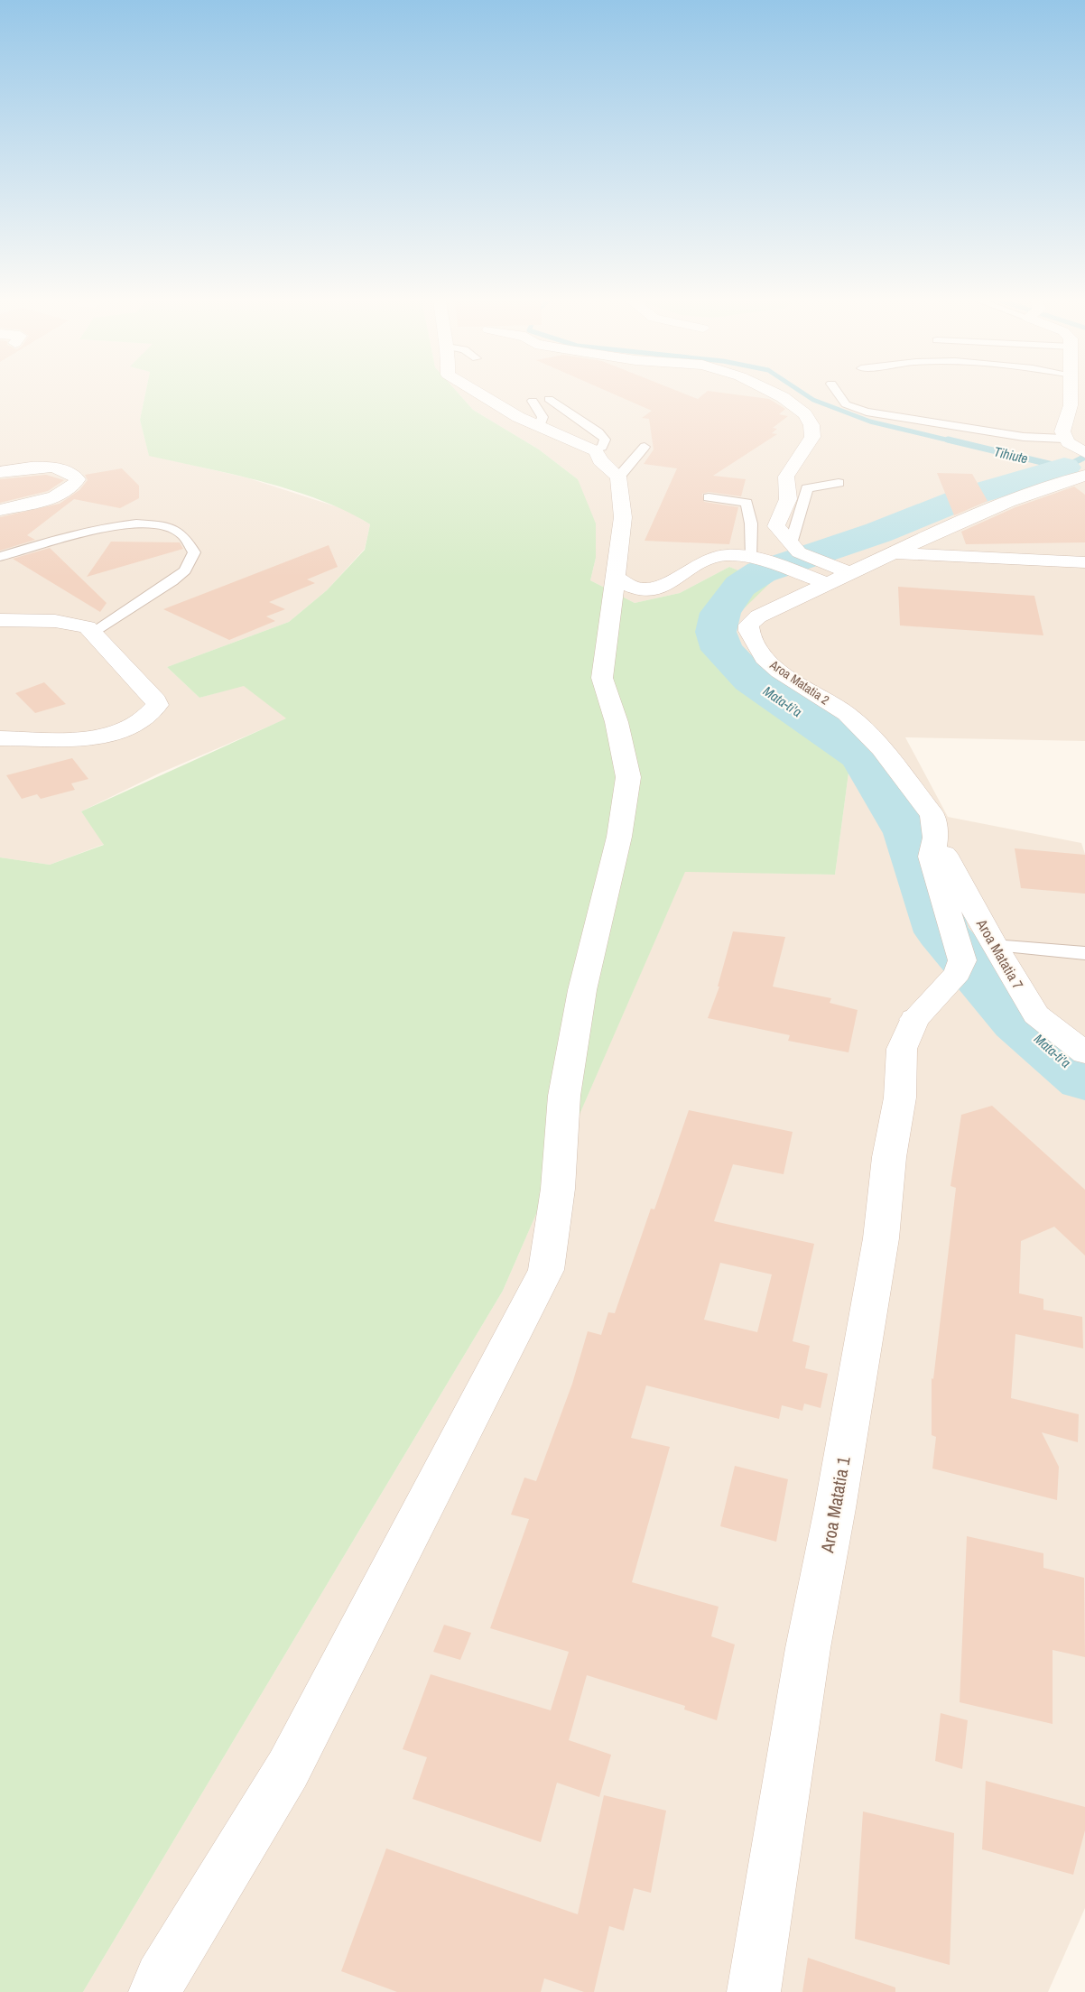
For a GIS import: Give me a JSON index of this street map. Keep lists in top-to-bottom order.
{
  "streets": {
    "street": ["Aroa Matatia 2", "Aroa Matatia 7", "Aroa Matatia 1"]
  },
  "crossings": [
    ["Aroa Matatia 2", "Aroa Matatia 7"],
    ["Aroa Matatia 2", "Aroa Matatia 1"]
  ],
  "water": ["Tihiute", "Mata-ti'a"]
}
